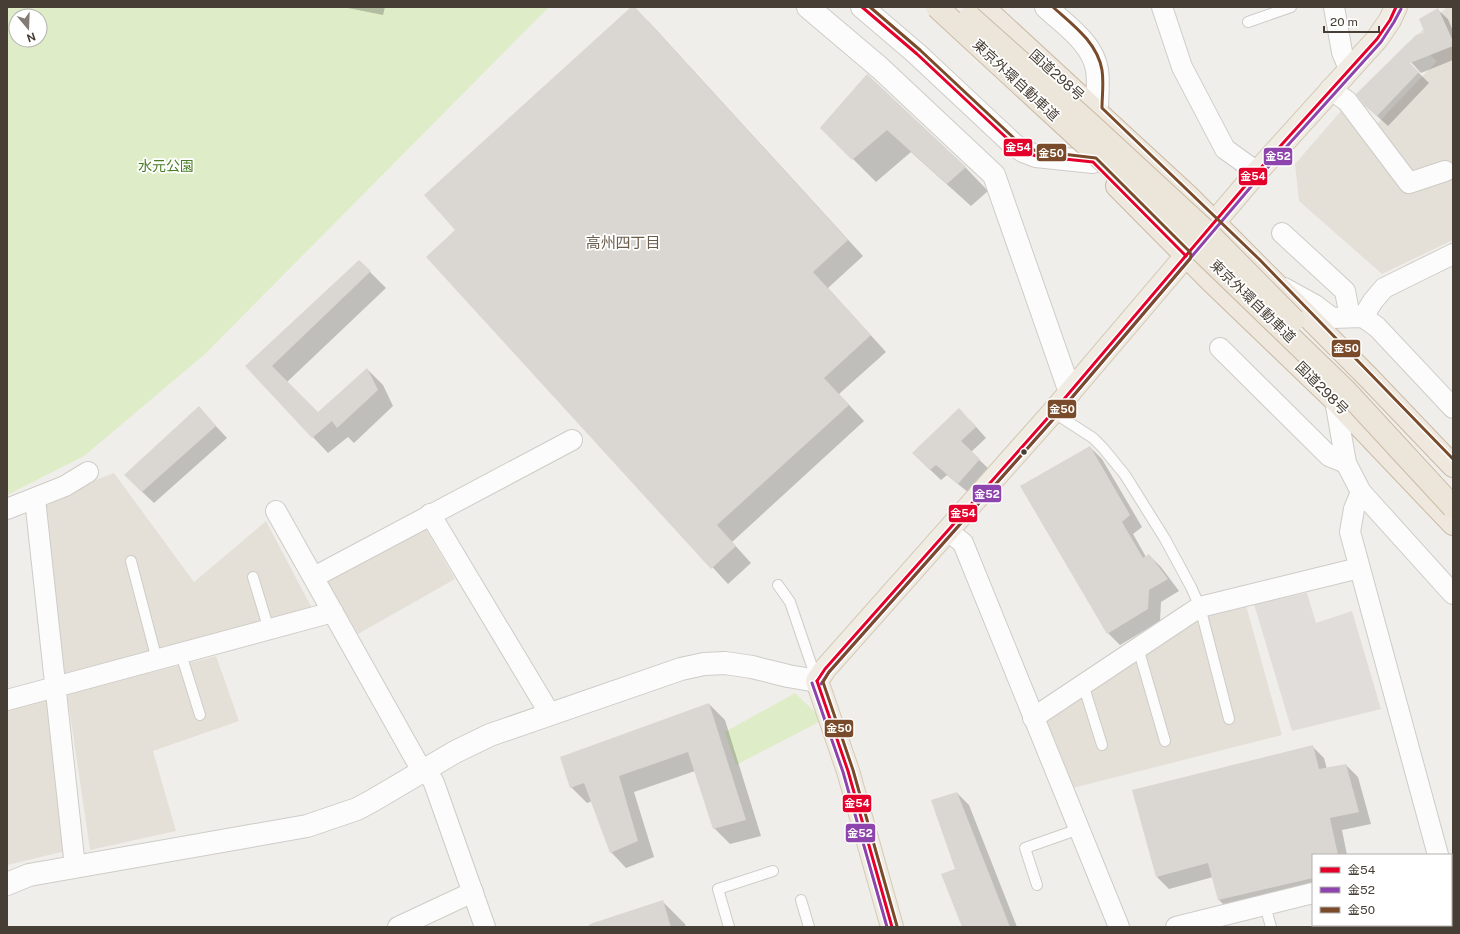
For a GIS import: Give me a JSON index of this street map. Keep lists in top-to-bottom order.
{
  "streets": {
    "highway": ["国道298号", "東京外環自動車道"]
  },
  "districts": ["高州四丁目"],
  "parks": ["水元公園"],
  "lines": ["transit line 金54", "transit line 金50", "transit line 金52"],
  "legend": ["金54", "金52", "金50"],
  "scale_bar": "20 m",
  "north": "bottom"
}
